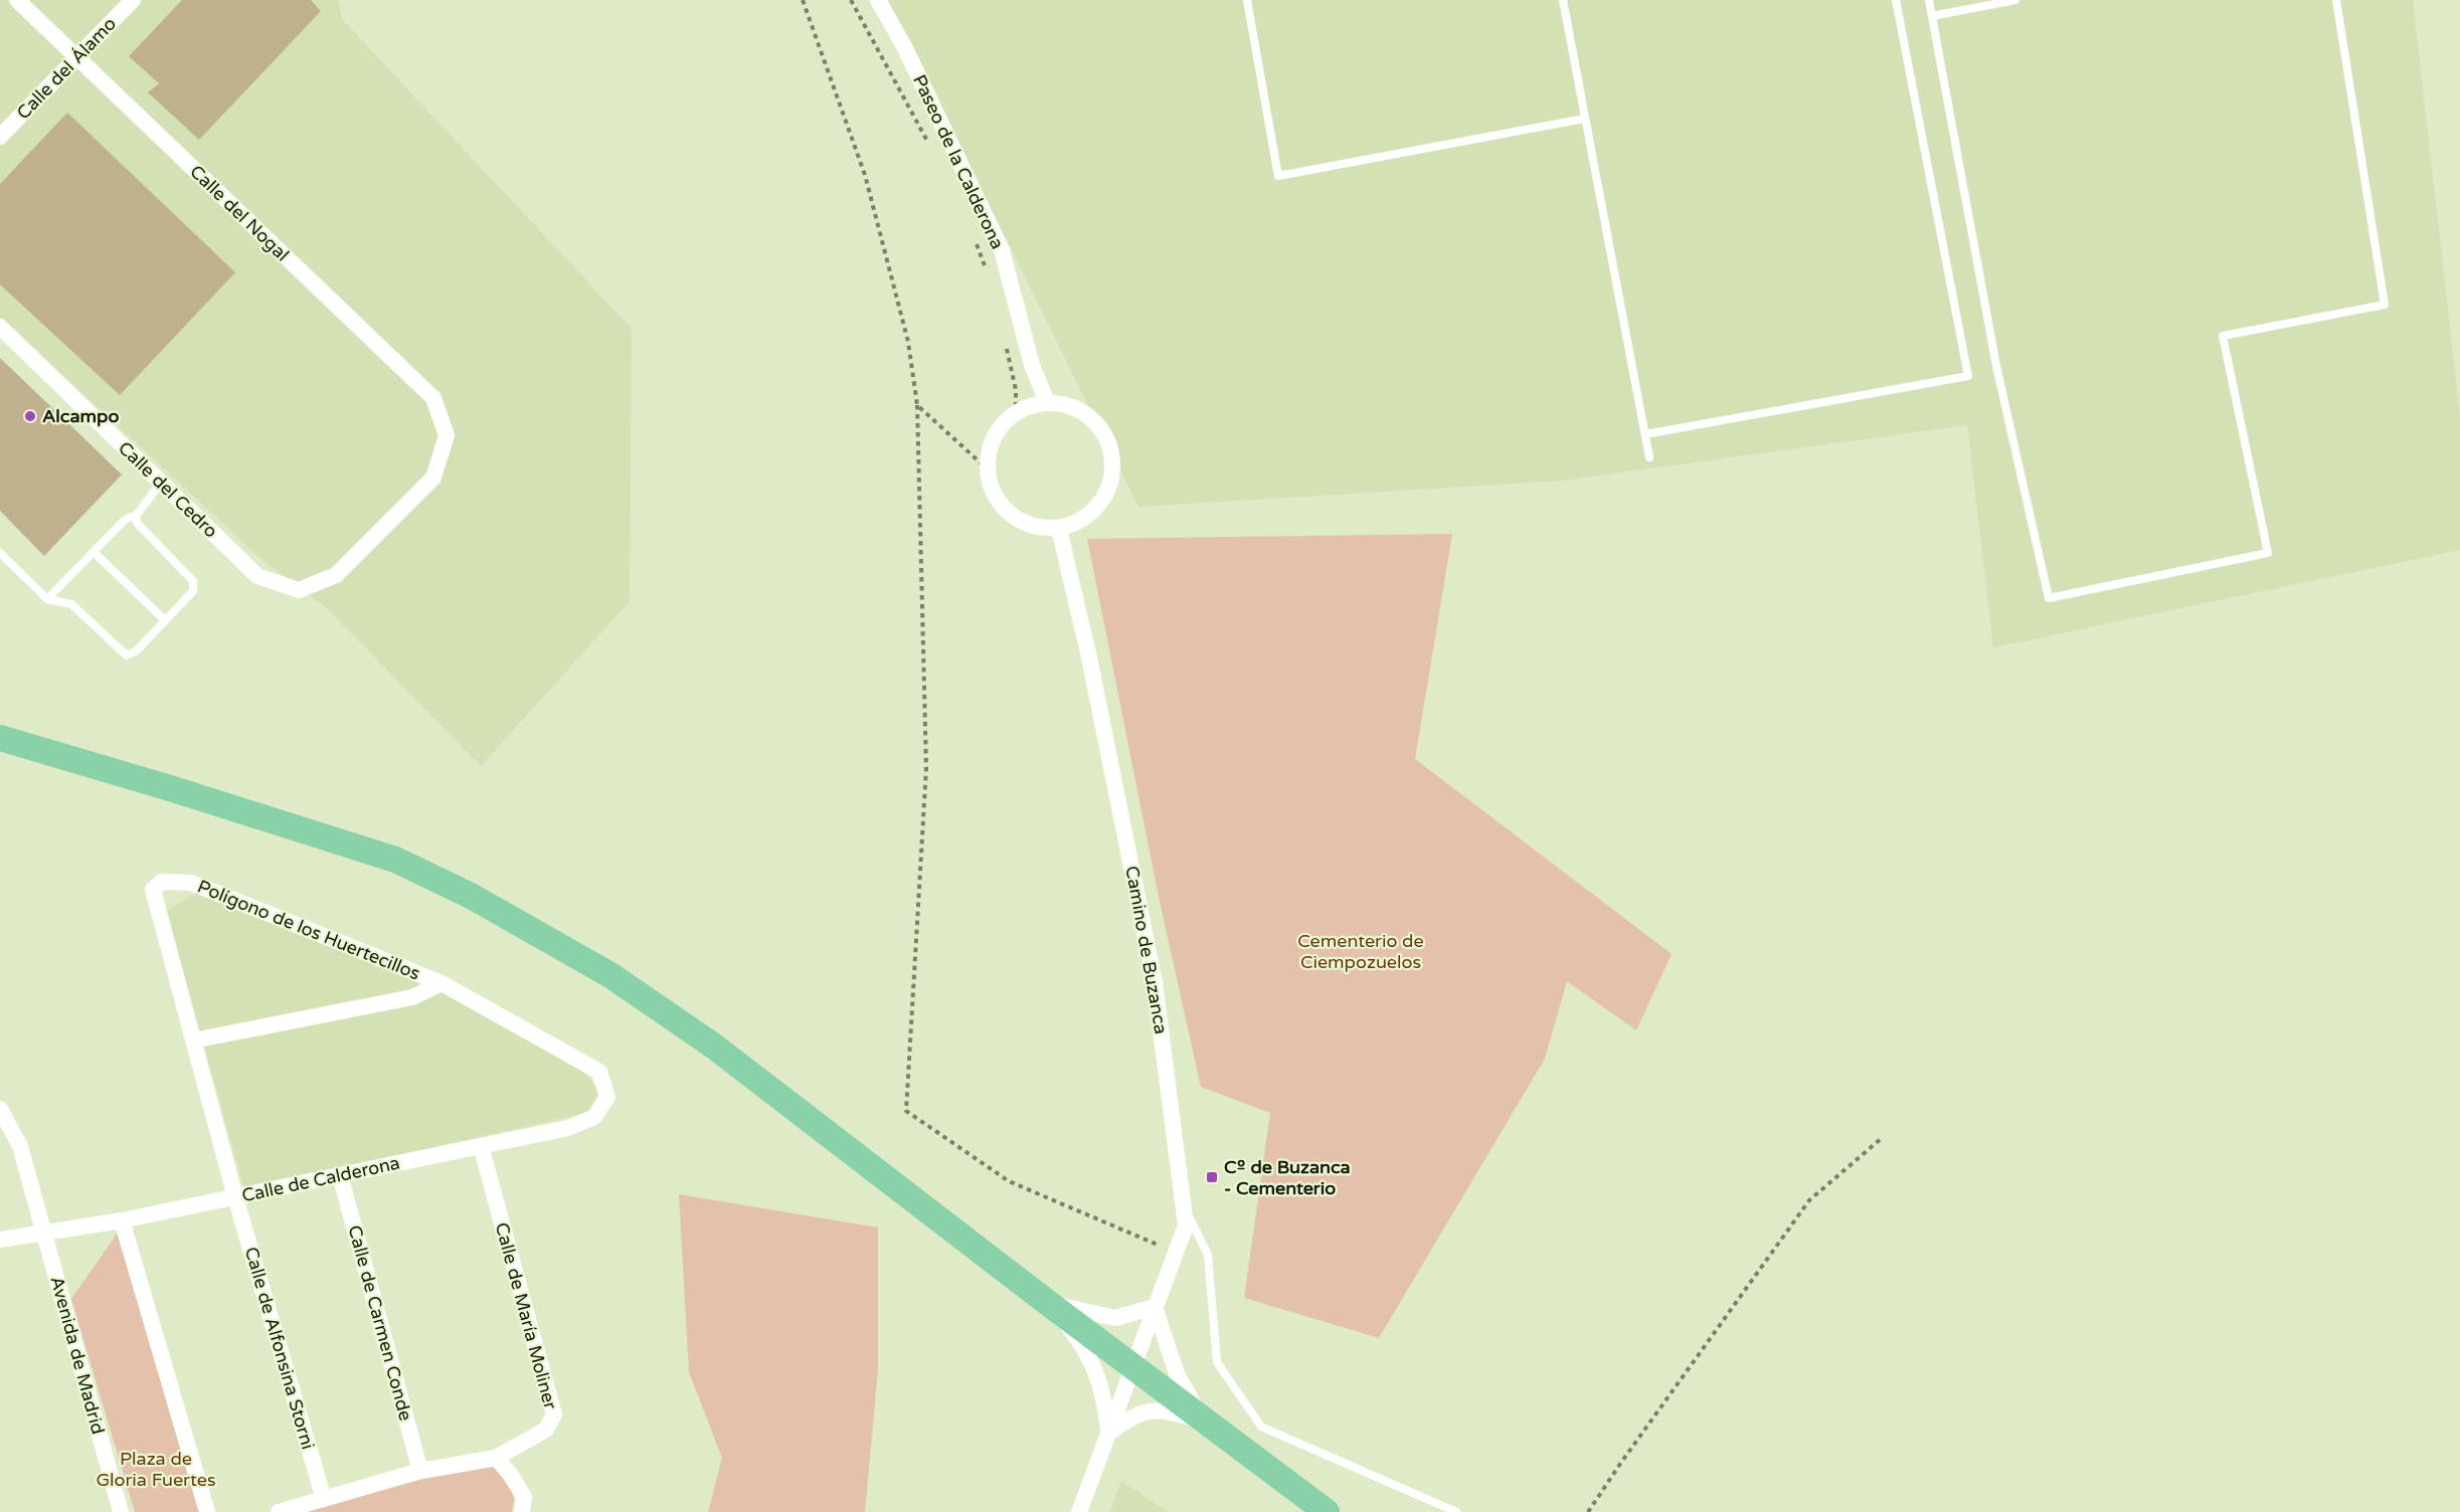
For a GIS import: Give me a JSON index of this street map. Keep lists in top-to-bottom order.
{
  "streets": {
    "street": [
      "Calle del Álamo",
      "Paseo de la Calderona",
      "Calle del Nogal",
      "Calle del Cedro",
      "Polígono de los Huertecillos",
      "Camino de Buzanca",
      "Calle de Calderona",
      "Calle de María Moliner",
      "Calle de Carmen Conde",
      "Calle de Alfonsina Storni",
      "Avenida de Madrid"
    ]
  },
  "crossings": [
    ["Calle del Álamo", "Calle del Nogal"],
    ["Paseo de la Calderona", "Camino de Buzanca"],
    ["Calle del Nogal", "Calle del Cedro"],
    ["Polígono de los Huertecillos", "Calle de Calderona"],
    ["Polígono de los Huertecillos", "Calle de Alfonsina Storni"],
    ["Calle de Calderona", "Calle de María Moliner"],
    ["Calle de Calderona", "Calle de Carmen Conde"],
    ["Calle de Calderona", "Calle de Alfonsina Storni"],
    ["Calle de Calderona", "Avenida de Madrid"]
  ],
  "parks": ["Cementerio de Ciempozuelos", "Plaza de Gloria Fuertes"],
  "places": {
    "other": ["Alcampo"],
    "transit": ["Cº de Buzanca - Cementerio"]
  }
}
